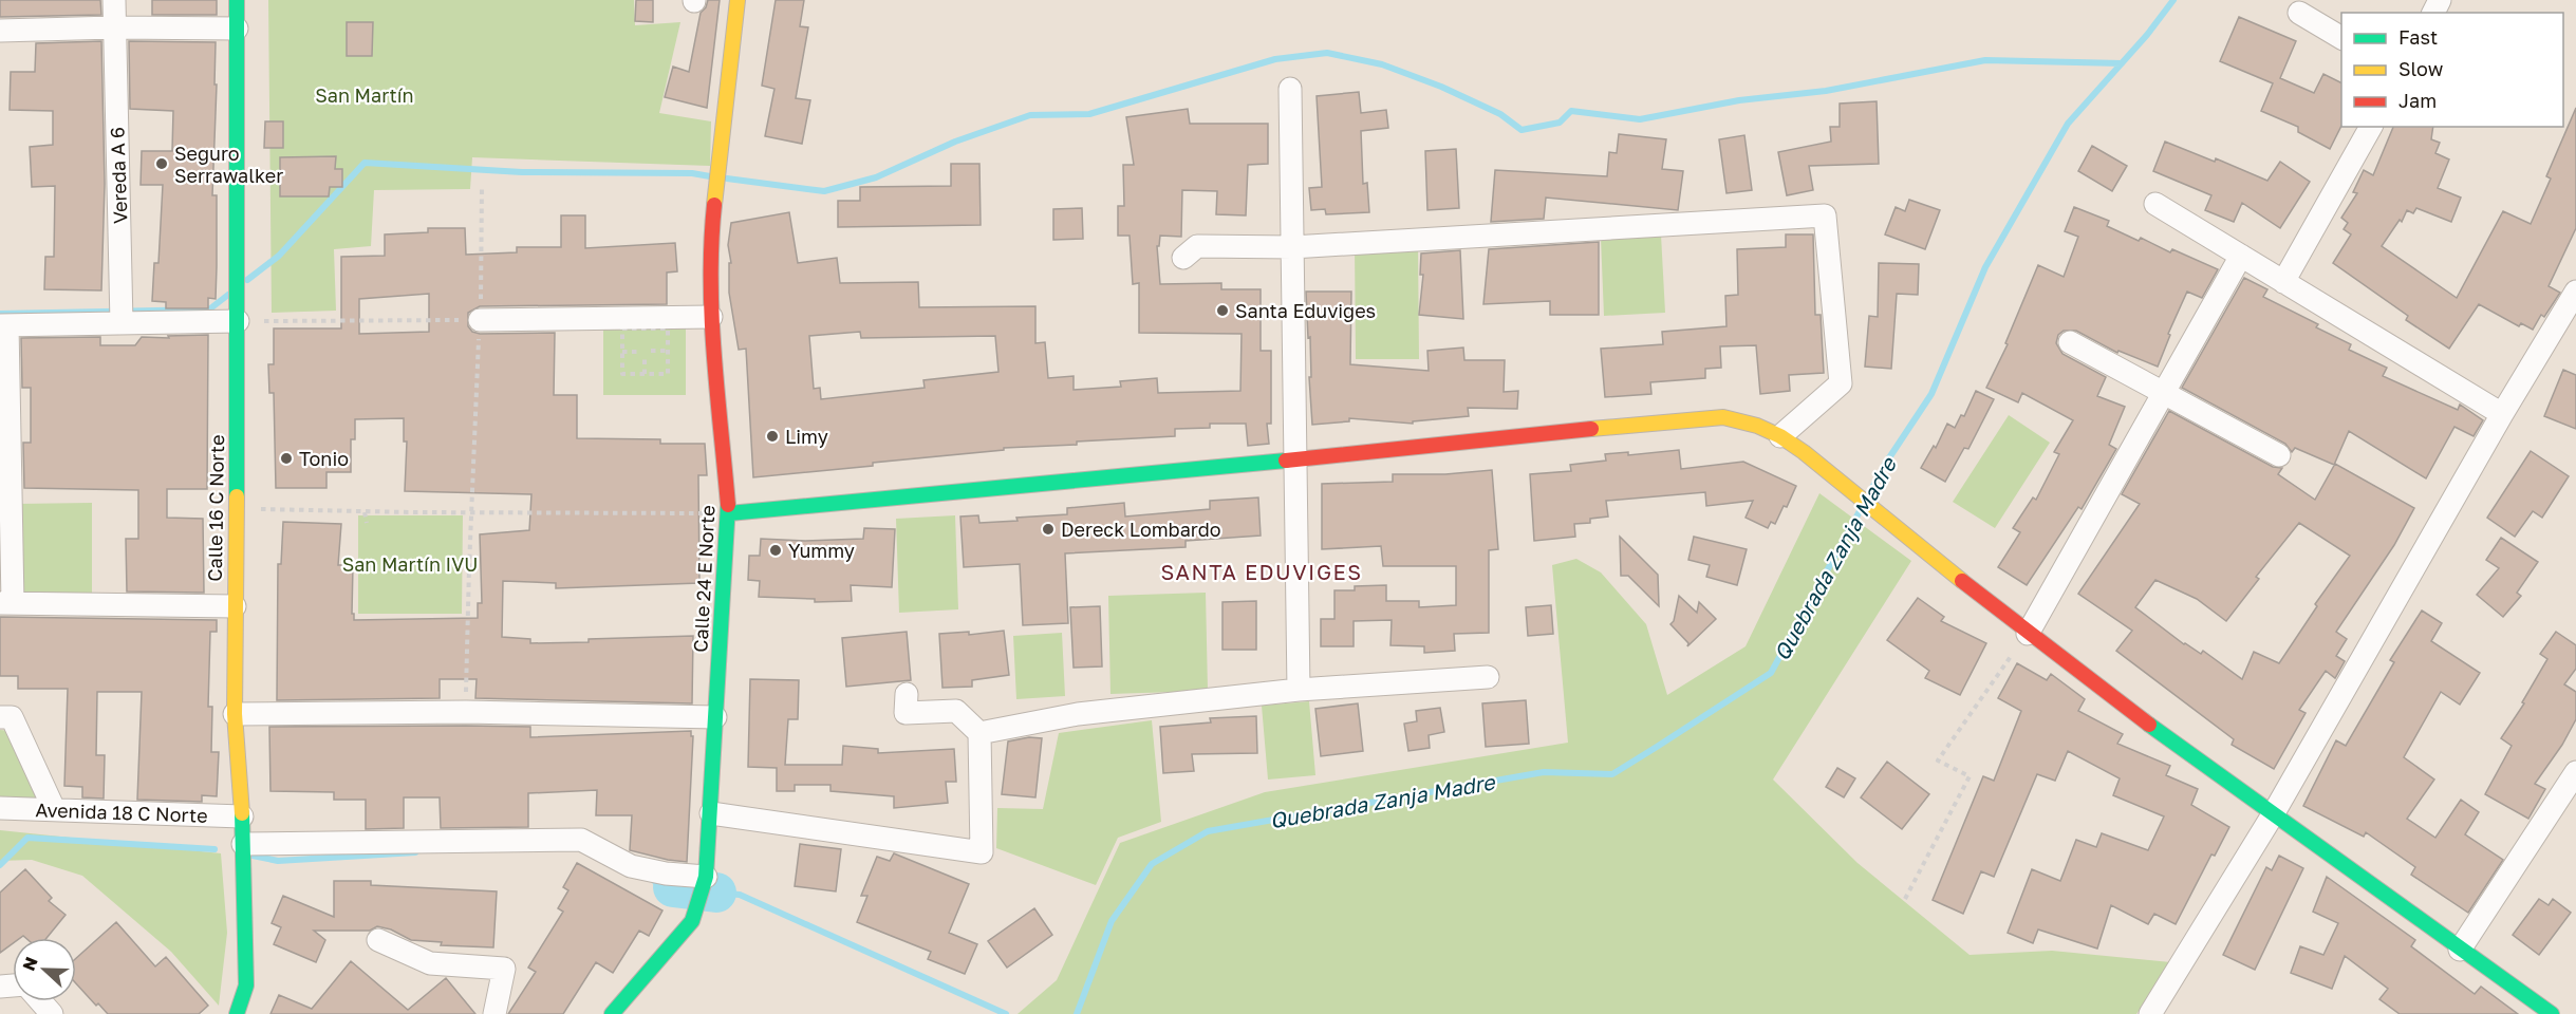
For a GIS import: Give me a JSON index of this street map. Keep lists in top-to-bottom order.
{
  "streets": {
    "street": [
      "Vereda A 6",
      "Calle 16 C Norte",
      "Calle 24 E Norte",
      "Avenida 18 C Norte"
    ]
  },
  "crossings": [
    ["Calle 16 C Norte", "Avenida 18 C Norte"]
  ],
  "districts": ["SANTA EDUVIGES"],
  "water": ["Quebrada Zanja Madre"],
  "parks": ["San Martín", "San Martín IVU"],
  "places": [
    "Seguro Serrawalker",
    "Santa Eduviges",
    "Limy",
    "Tonio",
    "Dereck Lombardo",
    "Yummy"
  ],
  "legend": ["Fast", "Slow", "Jam"],
  "north": "left"
}
